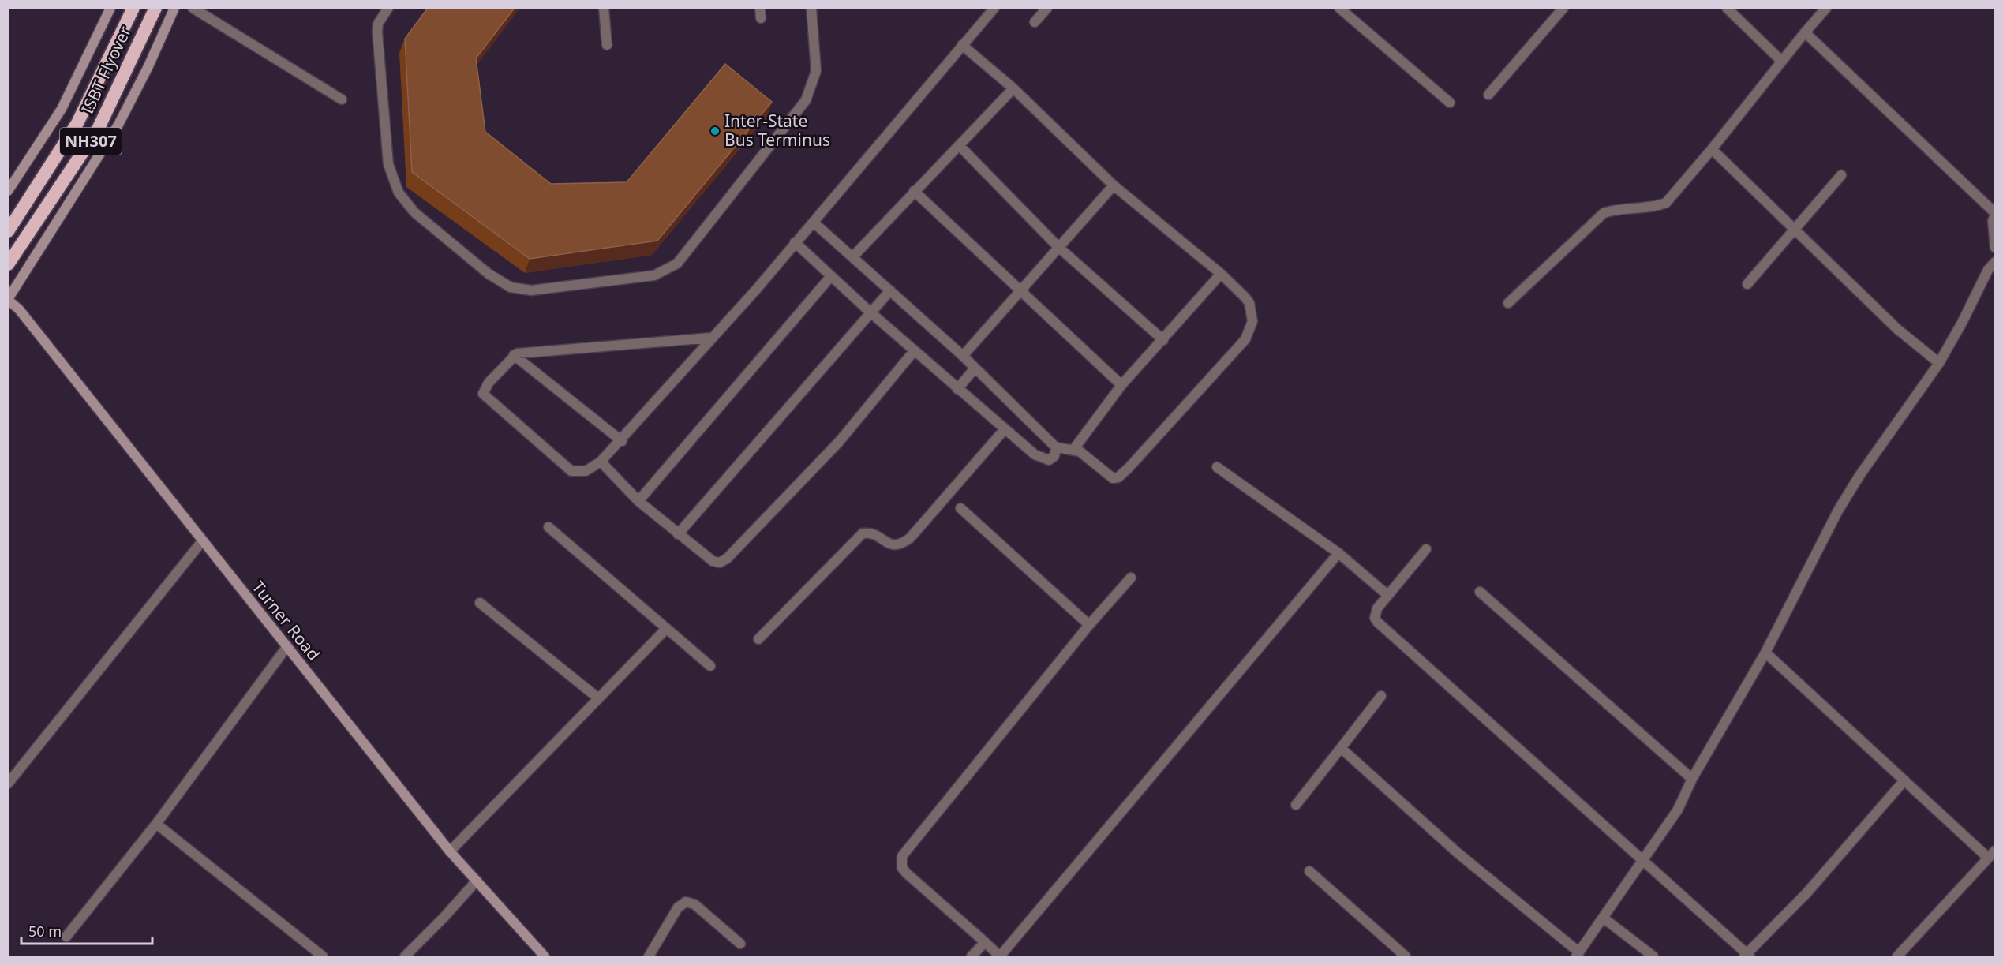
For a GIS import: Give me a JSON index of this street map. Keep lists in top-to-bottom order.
{
  "streets": {
    "highway": ["ISBT Flyover", "NH307"],
    "main road": ["Turner Road"]
  },
  "places": ["Inter-State Bus Terminus"],
  "scale_bar": "50 m"
}
